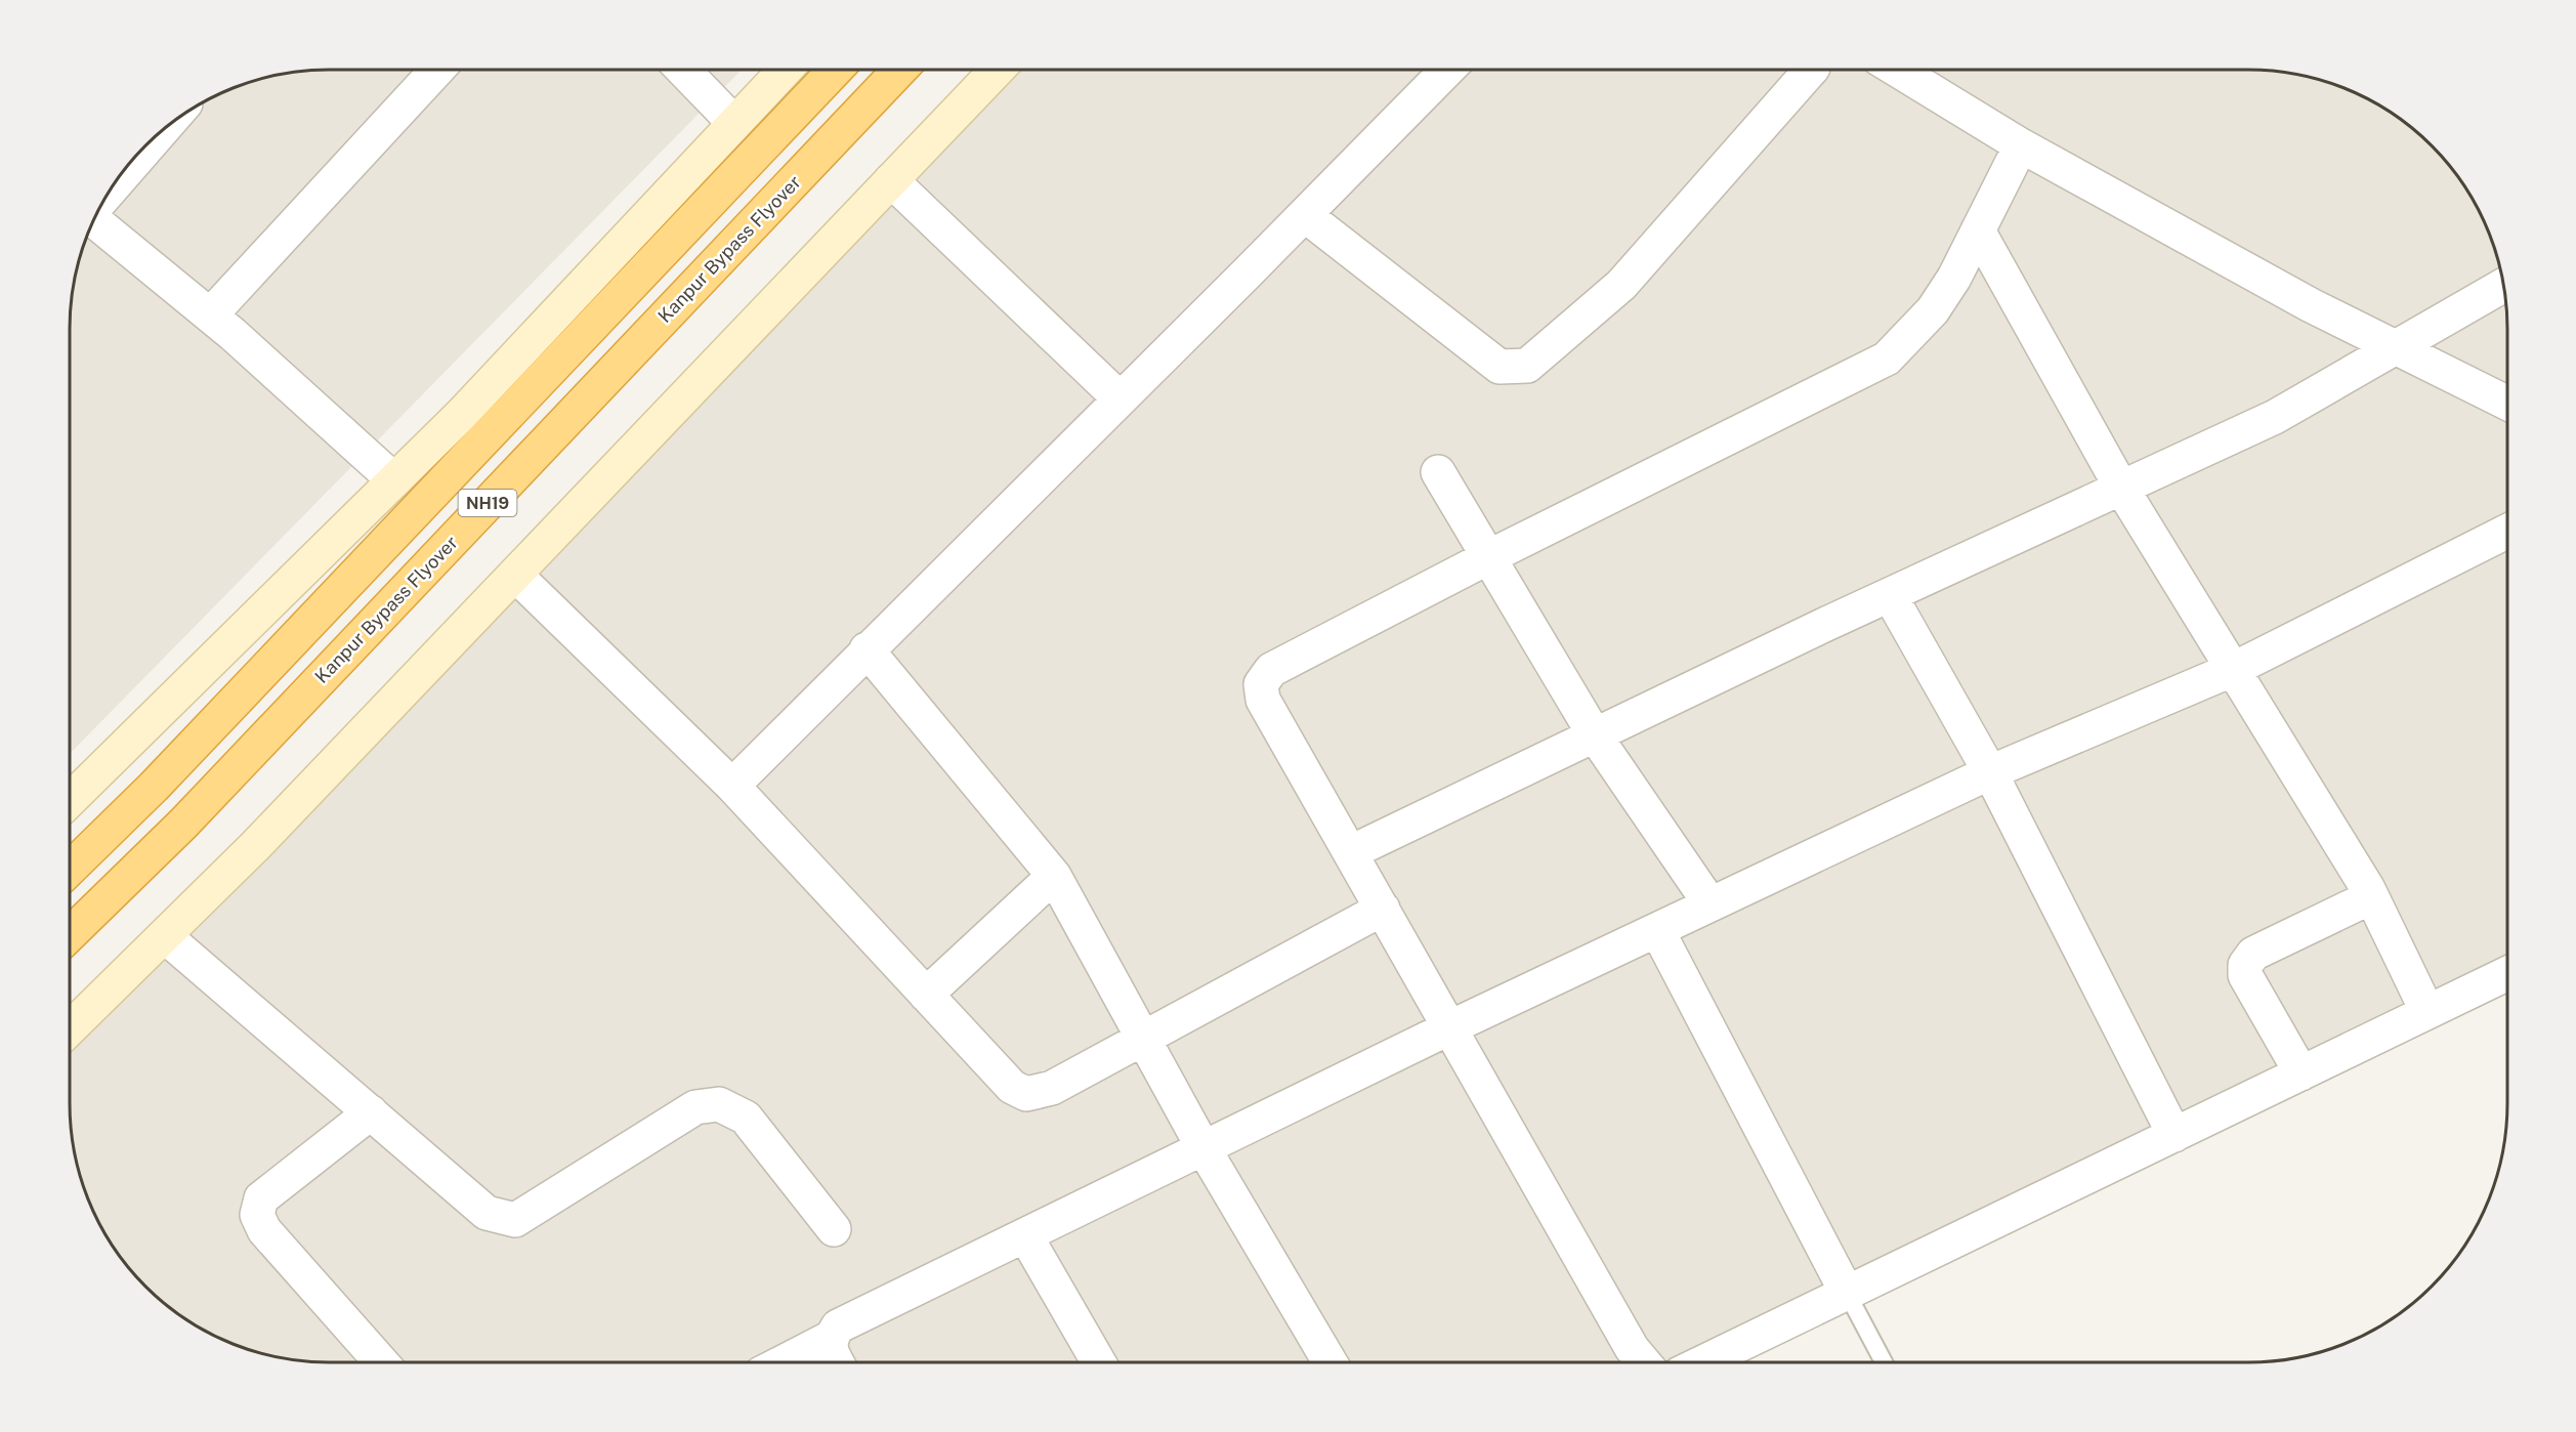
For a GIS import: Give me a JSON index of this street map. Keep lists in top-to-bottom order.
{
  "streets": {
    "highway": ["Kanpur Bypass Flyover", "NH19"]
  }
}
